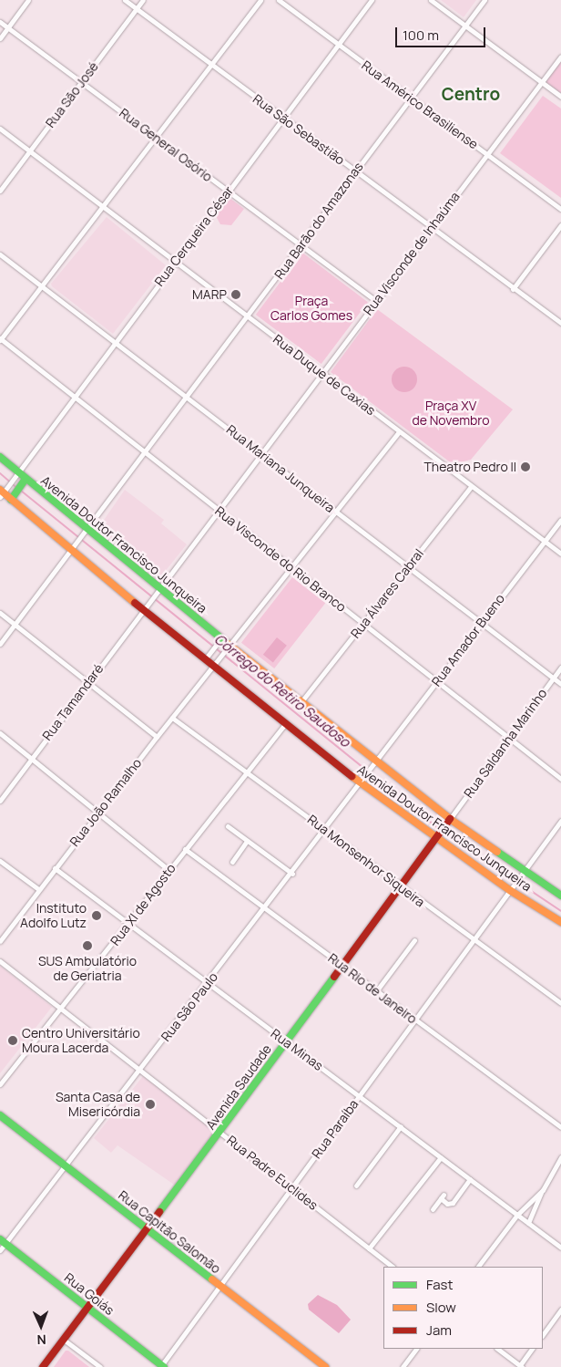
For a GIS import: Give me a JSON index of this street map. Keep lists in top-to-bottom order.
{
  "streets": {
    "main road": [
      "Avenida Doutor Francisco Junqueira",
      "Avenida Saudade",
      "Rua Capitão Salomão",
      "Rua Goiás"
    ],
    "street": [
      "Rua São José",
      "Rua Américo Brasiliense",
      "Rua São Sebastião",
      "Rua General Osório",
      "Rua Barão do Amazonas",
      "Rua Cerqueira César",
      "Rua Visconde de Inhaúma",
      "Rua Duque de Caxias",
      "Rua Mariana Junqueira",
      "Rua Visconde do Rio Branco",
      "Rua Álvares Cabral",
      "Rua Amador Bueno",
      "Rua Tamandaré",
      "Rua Saldanha Marinho",
      "Rua João Ramalho",
      "Rua Monsenhor Siqueira",
      "Rua XI de Agosto",
      "Rua Rio de Janeiro",
      "Rua São Paulo",
      "Rua Minas",
      "Rua Paraíba",
      "Rua Padre Euclides"
    ]
  },
  "crossings": [
    ["Rua São José", "Rua São Sebastião"],
    ["Rua São José", "Rua General Osório"],
    ["Rua São José", "Rua Duque de Caxias"],
    ["Rua Américo Brasiliense", "Rua Barão do Amazonas"],
    ["Rua Américo Brasiliense", "Rua Cerqueira César"],
    ["Rua Américo Brasiliense", "Rua Visconde de Inhaúma"],
    ["Rua São Sebastião", "Rua Barão do Amazonas"],
    ["Rua São Sebastião", "Rua Cerqueira César"],
    ["Rua São Sebastião", "Rua Visconde de Inhaúma"],
    ["Rua General Osório", "Rua Barão do Amazonas"],
    ["Rua General Osório", "Rua Cerqueira César"],
    ["Rua General Osório", "Rua Visconde de Inhaúma"],
    ["Rua Barão do Amazonas", "Rua Duque de Caxias"],
    ["Rua Barão do Amazonas", "Rua Mariana Junqueira"],
    ["Rua Barão do Amazonas", "Avenida Doutor Francisco Junqueira"],
    ["Rua Barão do Amazonas", "Rua Visconde do Rio Branco"],
    ["Rua Cerqueira César", "Rua Duque de Caxias"],
    ["Rua Cerqueira César", "Rua Mariana Junqueira"],
    ["Rua Cerqueira César", "Avenida Doutor Francisco Junqueira"],
    ["Rua Cerqueira César", "Rua Visconde do Rio Branco"],
    ["Rua Visconde de Inhaúma", "Rua Duque de Caxias"],
    ["Rua Visconde de Inhaúma", "Rua Mariana Junqueira"],
    ["Rua Visconde de Inhaúma", "Avenida Doutor Francisco Junqueira"],
    ["Rua Visconde de Inhaúma", "Rua Visconde do Rio Branco"],
    ["Rua Visconde de Inhaúma", "Rua Tamandaré"],
    ["Rua Duque de Caxias", "Rua Álvares Cabral"],
    ["Rua Duque de Caxias", "Rua Amador Bueno"],
    ["Rua Duque de Caxias", "Rua João Ramalho"],
    ["Rua Mariana Junqueira", "Rua Álvares Cabral"],
    ["Rua Mariana Junqueira", "Rua Amador Bueno"],
    ["Rua Mariana Junqueira", "Rua Saldanha Marinho"],
    ["Rua Mariana Junqueira", "Rua João Ramalho"],
    ["Avenida Doutor Francisco Junqueira", "Rua Álvares Cabral"],
    ["Avenida Doutor Francisco Junqueira", "Rua Amador Bueno"],
    ["Avenida Doutor Francisco Junqueira", "Rua Tamandaré"],
    ["Avenida Doutor Francisco Junqueira", "Rua Saldanha Marinho"],
    ["Avenida Doutor Francisco Junqueira", "Rua João Ramalho"],
    ["Avenida Doutor Francisco Junqueira", "Rua XI de Agosto"],
    ["Avenida Doutor Francisco Junqueira", "Rua São Paulo"],
    ["Avenida Doutor Francisco Junqueira", "Avenida Saudade"],
    ["Avenida Doutor Francisco Junqueira", "Rua Paraíba"],
    ["Rua Visconde do Rio Branco", "Rua Álvares Cabral"],
    ["Rua Visconde do Rio Branco", "Rua Amador Bueno"],
    ["Rua Visconde do Rio Branco", "Rua Saldanha Marinho"],
    ["Rua Visconde do Rio Branco", "Rua João Ramalho"],
    ["Rua Amador Bueno", "Rua São Paulo"],
    ["Rua Saldanha Marinho", "Avenida Saudade"],
    ["Rua João Ramalho", "Rua Monsenhor Siqueira"],
    ["Rua João Ramalho", "Rua Minas"],
    ["Rua Monsenhor Siqueira", "Rua XI de Agosto"],
    ["Rua Monsenhor Siqueira", "Rua São Paulo"],
    ["Rua Monsenhor Siqueira", "Avenida Saudade"],
    ["Rua Monsenhor Siqueira", "Rua Paraíba"],
    ["Rua XI de Agosto", "Rua Rio de Janeiro"],
    ["Rua XI de Agosto", "Rua Minas"],
    ["Rua XI de Agosto", "Rua Padre Euclides"],
    ["Rua Rio de Janeiro", "Rua São Paulo"],
    ["Rua Rio de Janeiro", "Avenida Saudade"],
    ["Rua Rio de Janeiro", "Rua Paraíba"],
    ["Rua São Paulo", "Rua Minas"],
    ["Rua São Paulo", "Rua Padre Euclides"],
    ["Rua São Paulo", "Rua Capitão Salomão"],
    ["Rua São Paulo", "Rua Goiás"],
    ["Rua Minas", "Avenida Saudade"],
    ["Rua Minas", "Rua Paraíba"],
    ["Avenida Saudade", "Rua Padre Euclides"],
    ["Avenida Saudade", "Rua Capitão Salomão"],
    ["Avenida Saudade", "Rua Goiás"],
    ["Rua Paraíba", "Rua Padre Euclides"],
    ["Rua Paraíba", "Rua Capitão Salomão"],
    ["Rua Paraíba", "Rua Goiás"]
  ],
  "districts": ["Centro"],
  "water": ["Córrego do Retiro Saudoso"],
  "parks": ["Praça Carlos Gomes", "Praça XV de Novembro"],
  "places": [
    "MARP",
    "Theatro Pedro II",
    "Instituto Adolfo Lutz",
    "SUS Ambulatório de Geriatria",
    "Centro Universitário Moura Lacerda",
    "Santa Casa de Misericórdia"
  ],
  "legend": ["Fast", "Slow", "Jam"],
  "scale_bar": "100 m",
  "north": "bottom"
}
